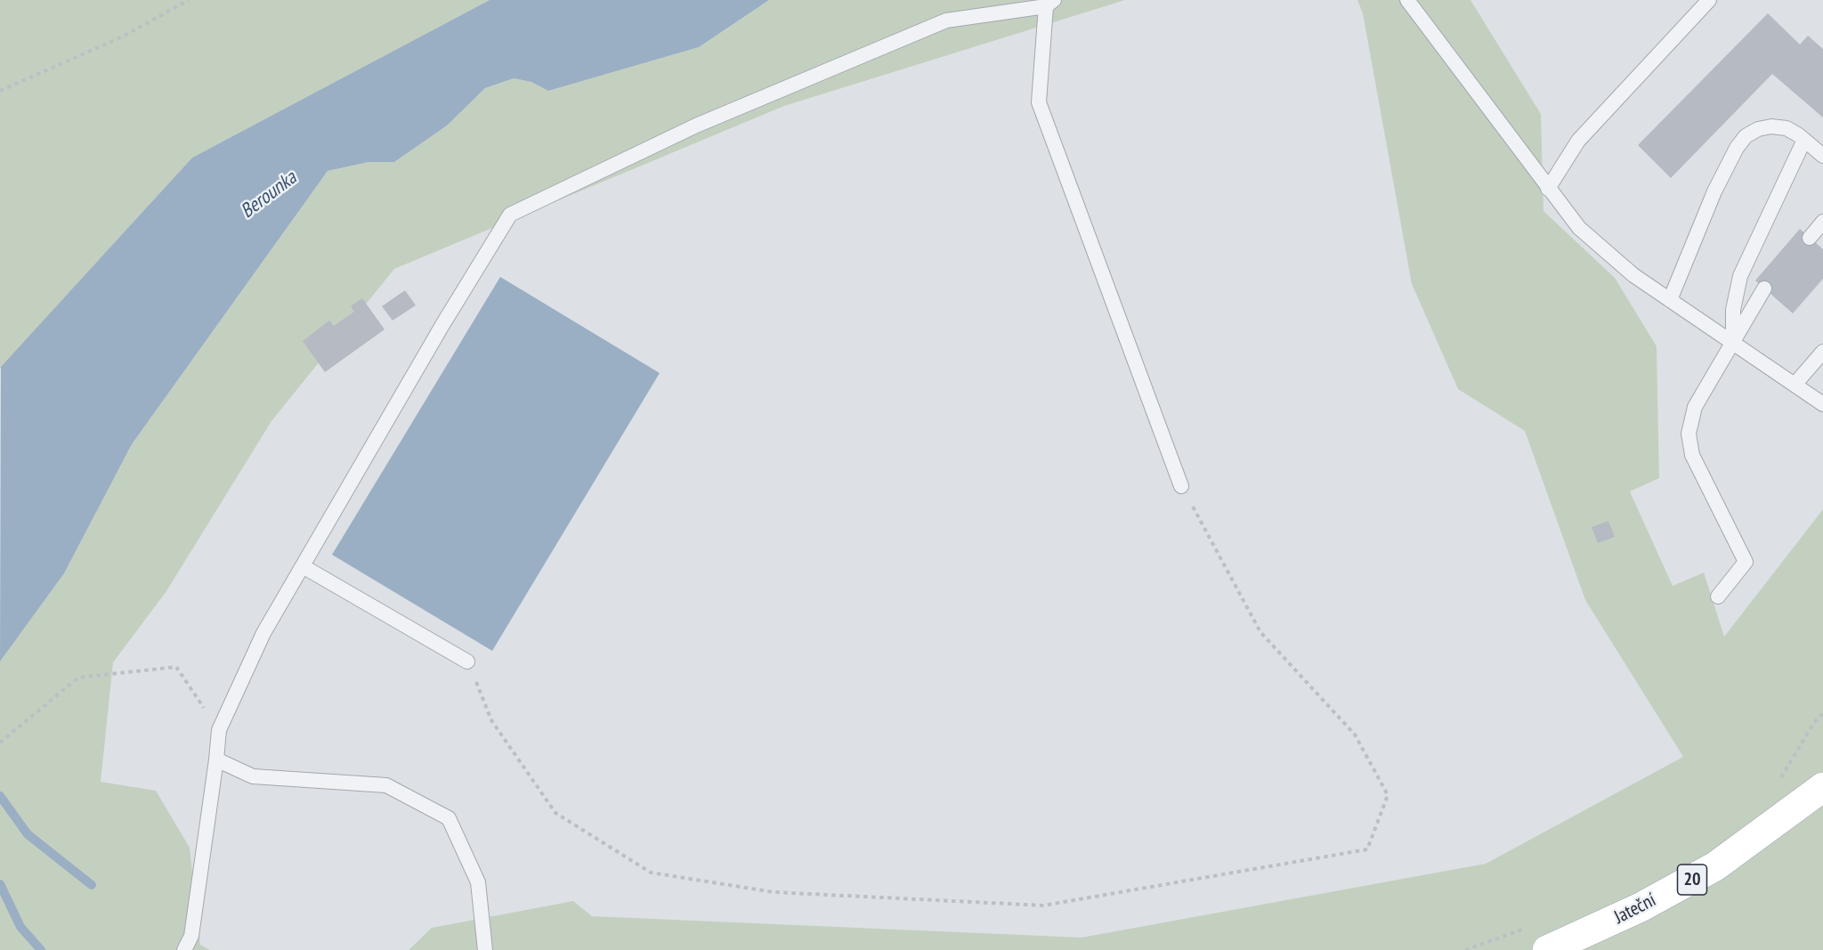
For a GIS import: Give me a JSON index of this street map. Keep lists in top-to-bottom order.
{
  "streets": {
    "main road": ["20", "Jateční"]
  },
  "water": ["Berounka"]
}
